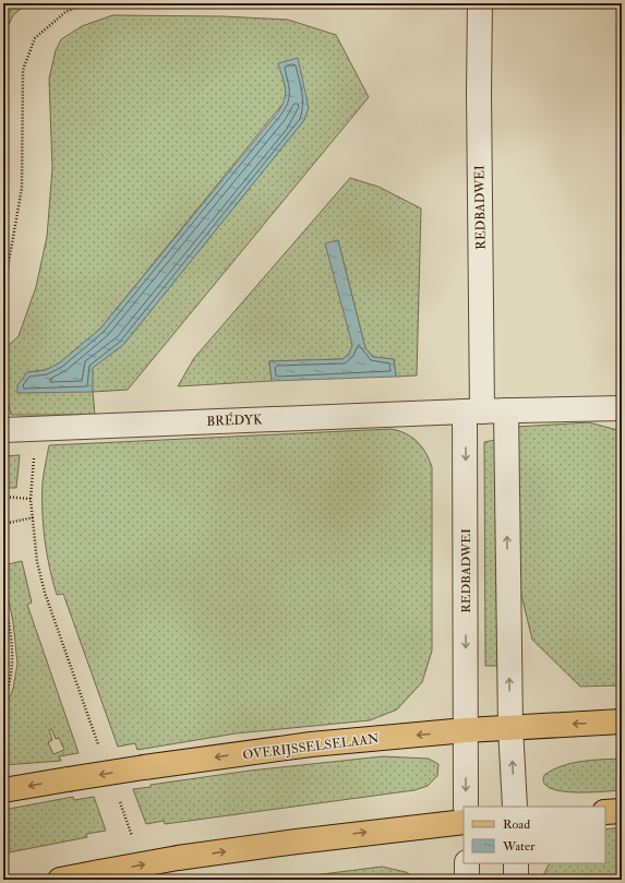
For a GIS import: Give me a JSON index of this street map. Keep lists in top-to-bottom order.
{
  "streets": {
    "main road": ["OVERIJSSELSELAAN"],
    "street": ["REDBADWEI", "BRÉDYK"]
  },
  "crossings": [
    ["REDBADWEI", "BRÉDYK"],
    ["REDBADWEI", "OVERIJSSELSELAAN"]
  ],
  "legend": ["Road", "Water"]
}
